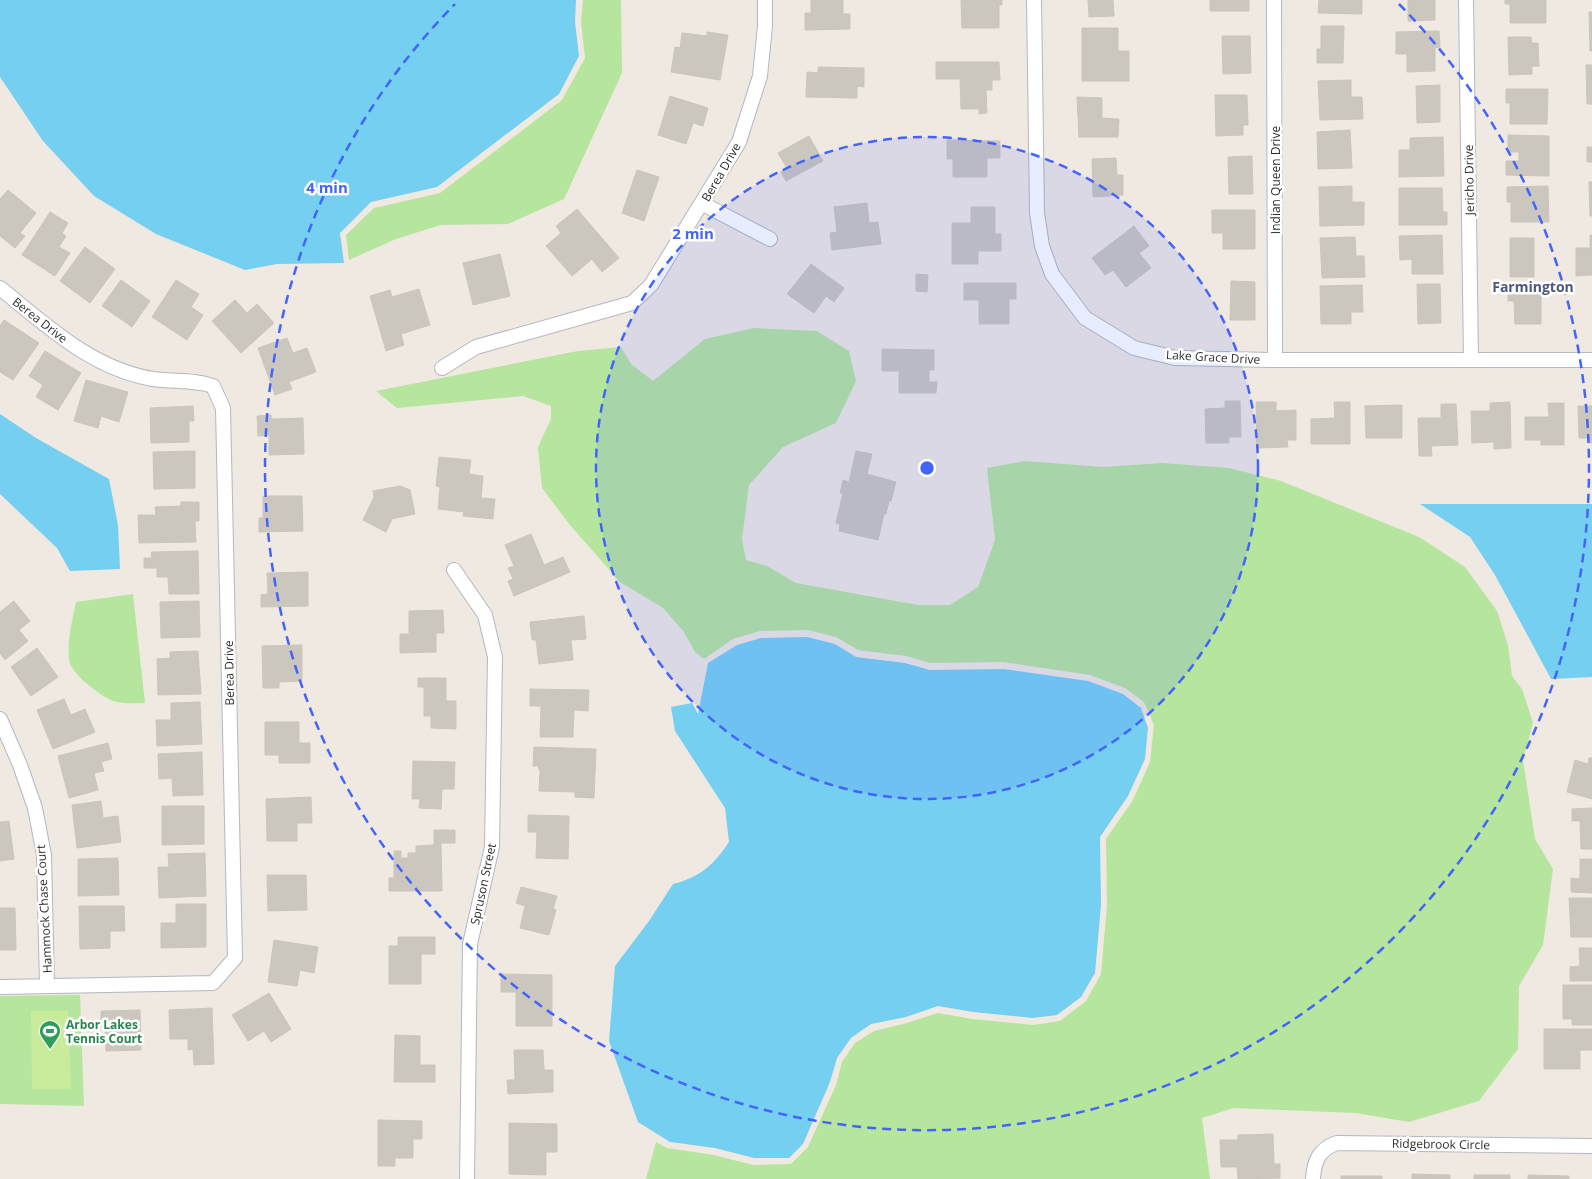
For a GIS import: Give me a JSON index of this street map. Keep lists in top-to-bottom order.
{
  "streets": {
    "street": [
      "Berea Drive",
      "Indian Queen Drive",
      "Jericho Drive",
      "Lake Grace Drive",
      "Spruson Street",
      "Hammock Chase Court",
      "Ridgebrook Circle"
    ]
  },
  "crossings": [
    ["Berea Drive", "Hammock Chase Court"],
    ["Indian Queen Drive", "Lake Grace Drive"],
    ["Jericho Drive", "Lake Grace Drive"]
  ],
  "districts": ["Farmington"],
  "places": {
    "sports": ["Arbor Lakes Tennis Court"]
  },
  "rings": ["4 min", "2 min"]
}
